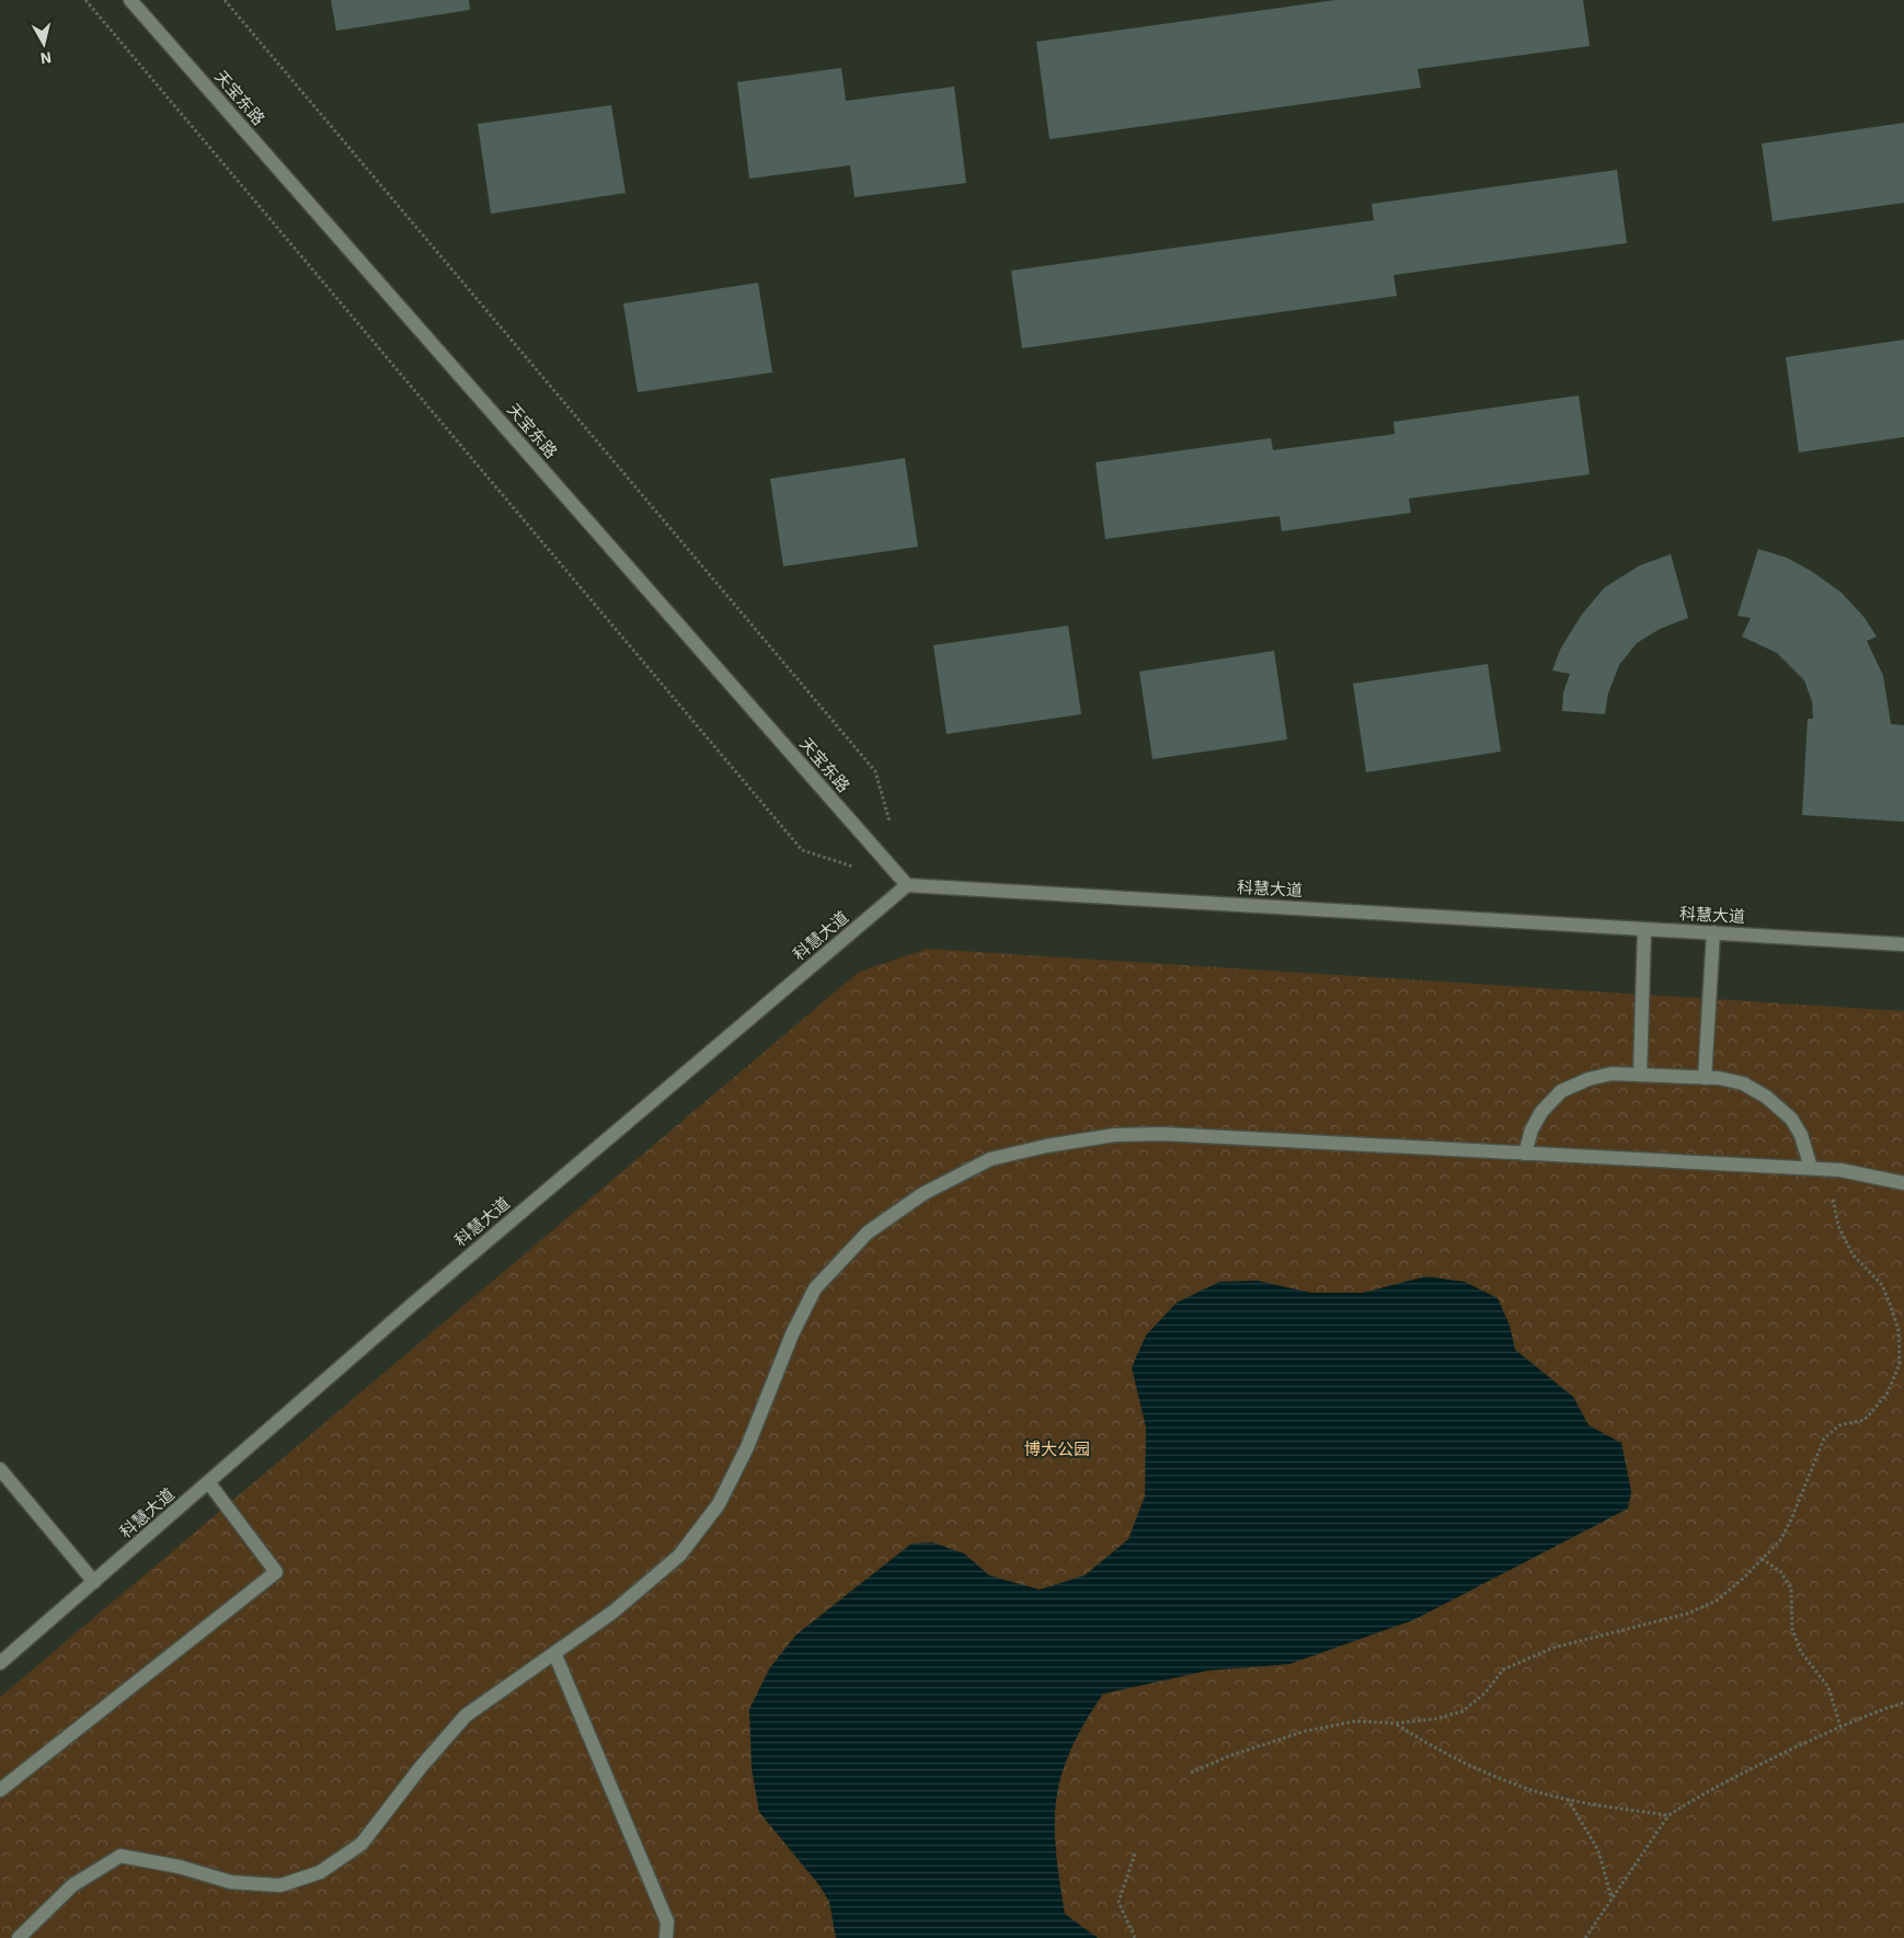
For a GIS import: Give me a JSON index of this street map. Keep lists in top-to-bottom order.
{
  "streets": {
    "street": ["天宝东路", "科慧大道"]
  },
  "crossings": [
    ["天宝东路", "科慧大道"]
  ],
  "parks": ["博大公园"],
  "north": "bottom"
}
